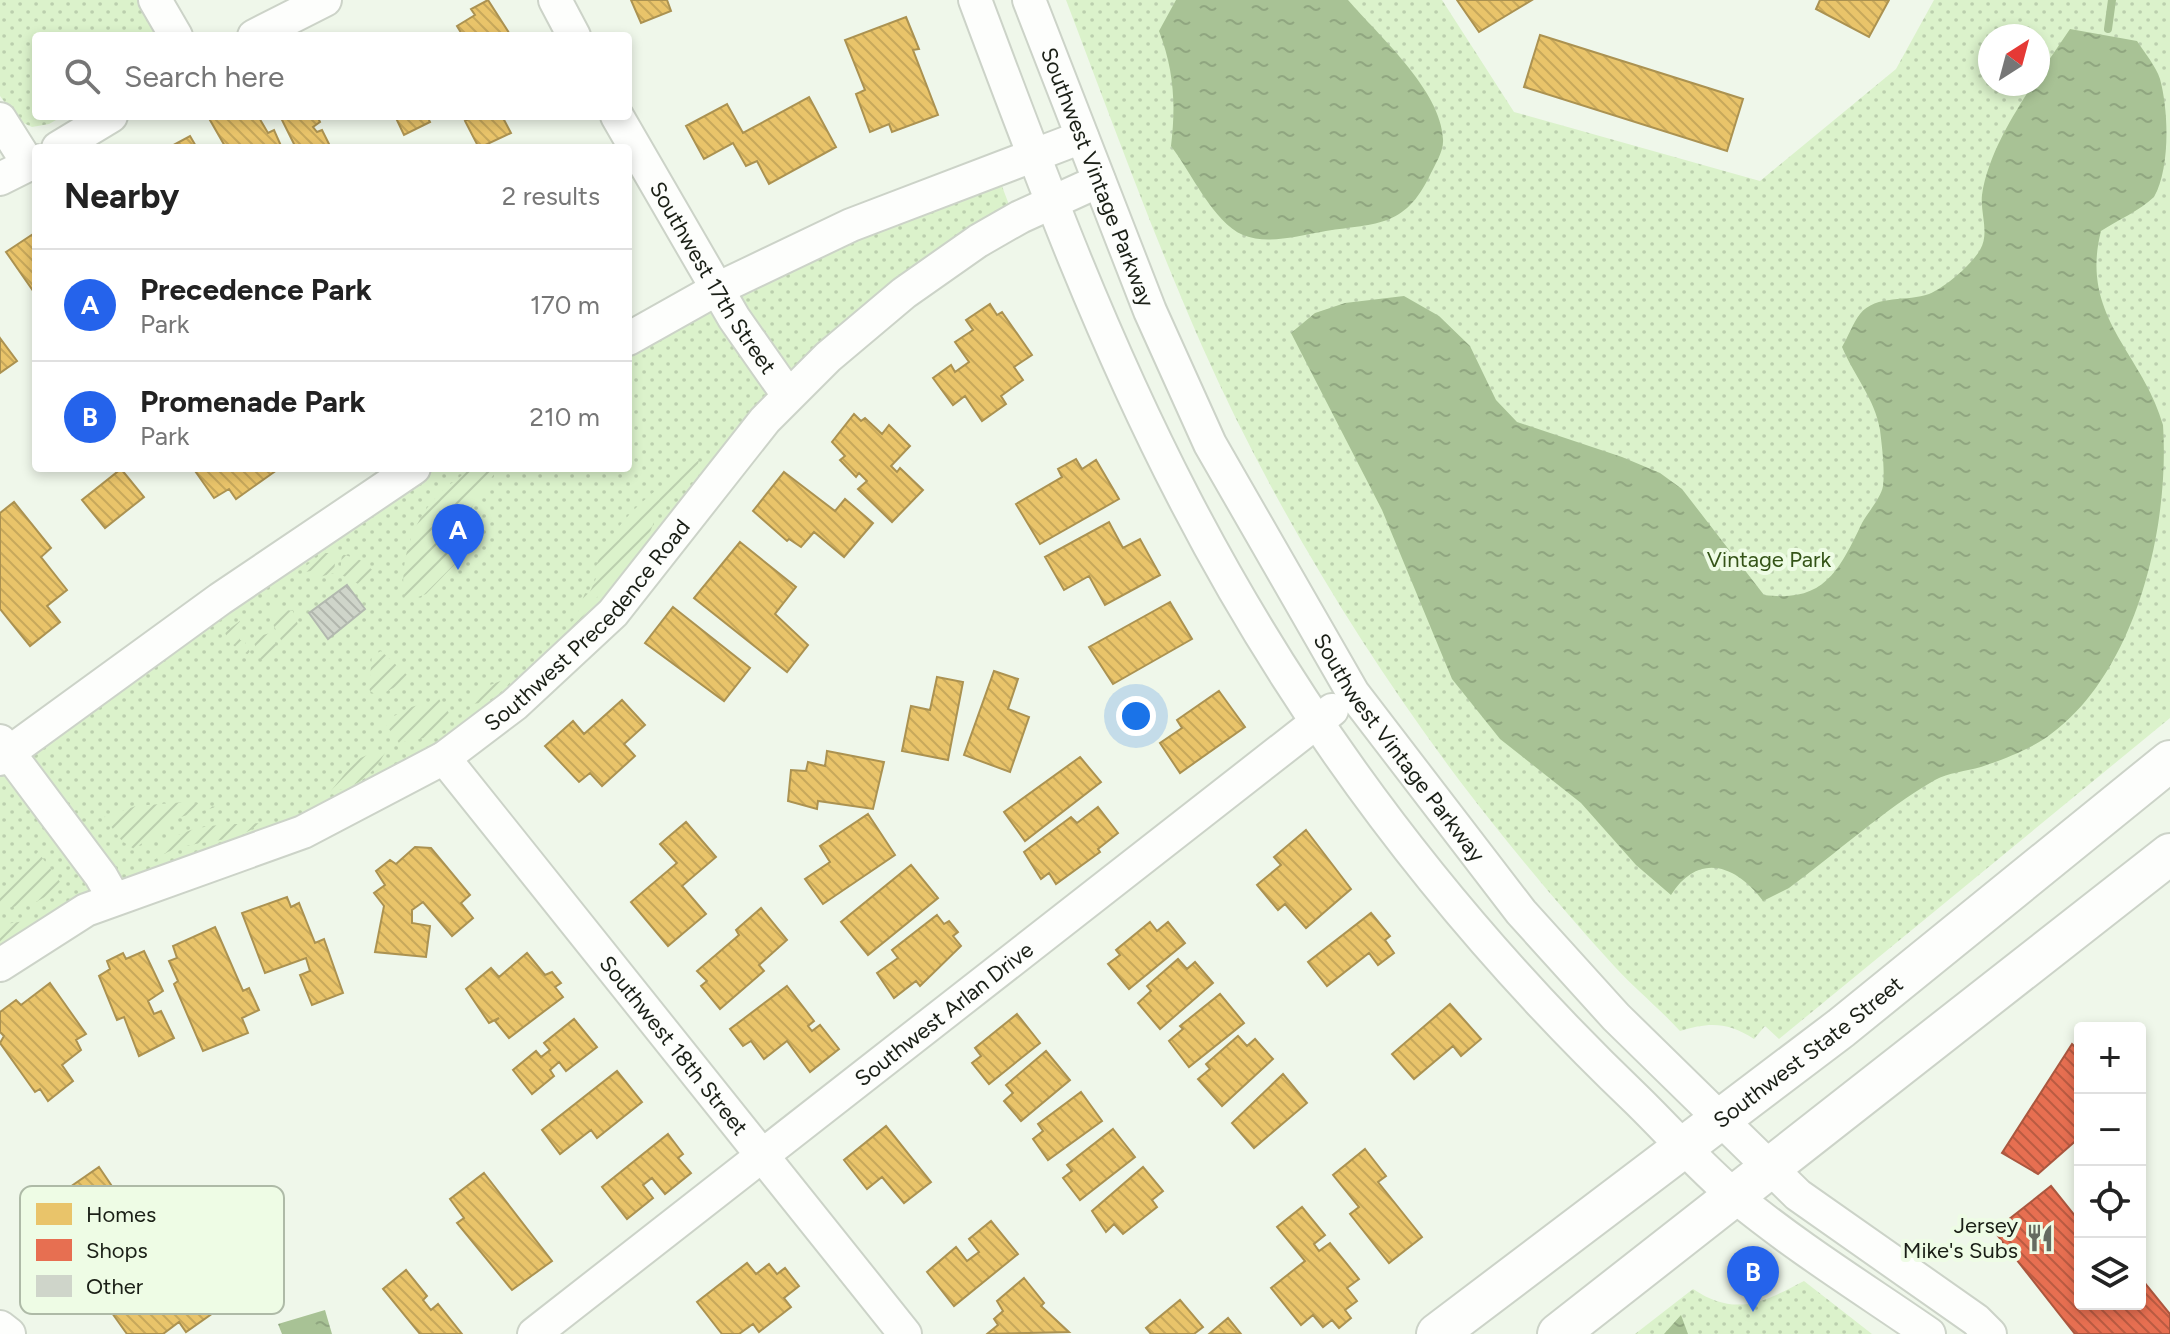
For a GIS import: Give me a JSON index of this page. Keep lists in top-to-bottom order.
{
  "streets": {
    "main road": ["Southwest State Street"],
    "street": [
      "Southwest Vintage Parkway",
      "Southwest 17th Street",
      "Southwest Precedence Road",
      "Southwest Arlan Drive",
      "Southwest 18th Street"
    ]
  },
  "crossings": [
    ["Southwest Vintage Parkway", "Southwest Precedence Road"],
    ["Southwest Vintage Parkway", "Southwest Arlan Drive"],
    ["Southwest Vintage Parkway", "Southwest State Street"],
    ["Southwest 17th Street", "Southwest Precedence Road"],
    ["Southwest Precedence Road", "Southwest 18th Street"],
    ["Southwest Arlan Drive", "Southwest 18th Street"]
  ],
  "parks": ["Vintage Park"],
  "places": {
    "restaurant": ["Jersey Mike's Subs"]
  },
  "legend": ["Homes", "Shops", "Other"],
  "north": "top right",
  "page": {
    "search": "Search here",
    "heading": ["Nearby", "2 results"],
    "list": [
      {
        "mark": "A",
        "name": "Precedence Park",
        "note": "Park",
        "value": "170 m"
      },
      {
        "mark": "B",
        "name": "Promenade Park",
        "note": "Park",
        "value": "210 m"
      }
    ],
    "pins": ["A", "B"],
    "map_buttons": ["+", "−"]
  }
}
